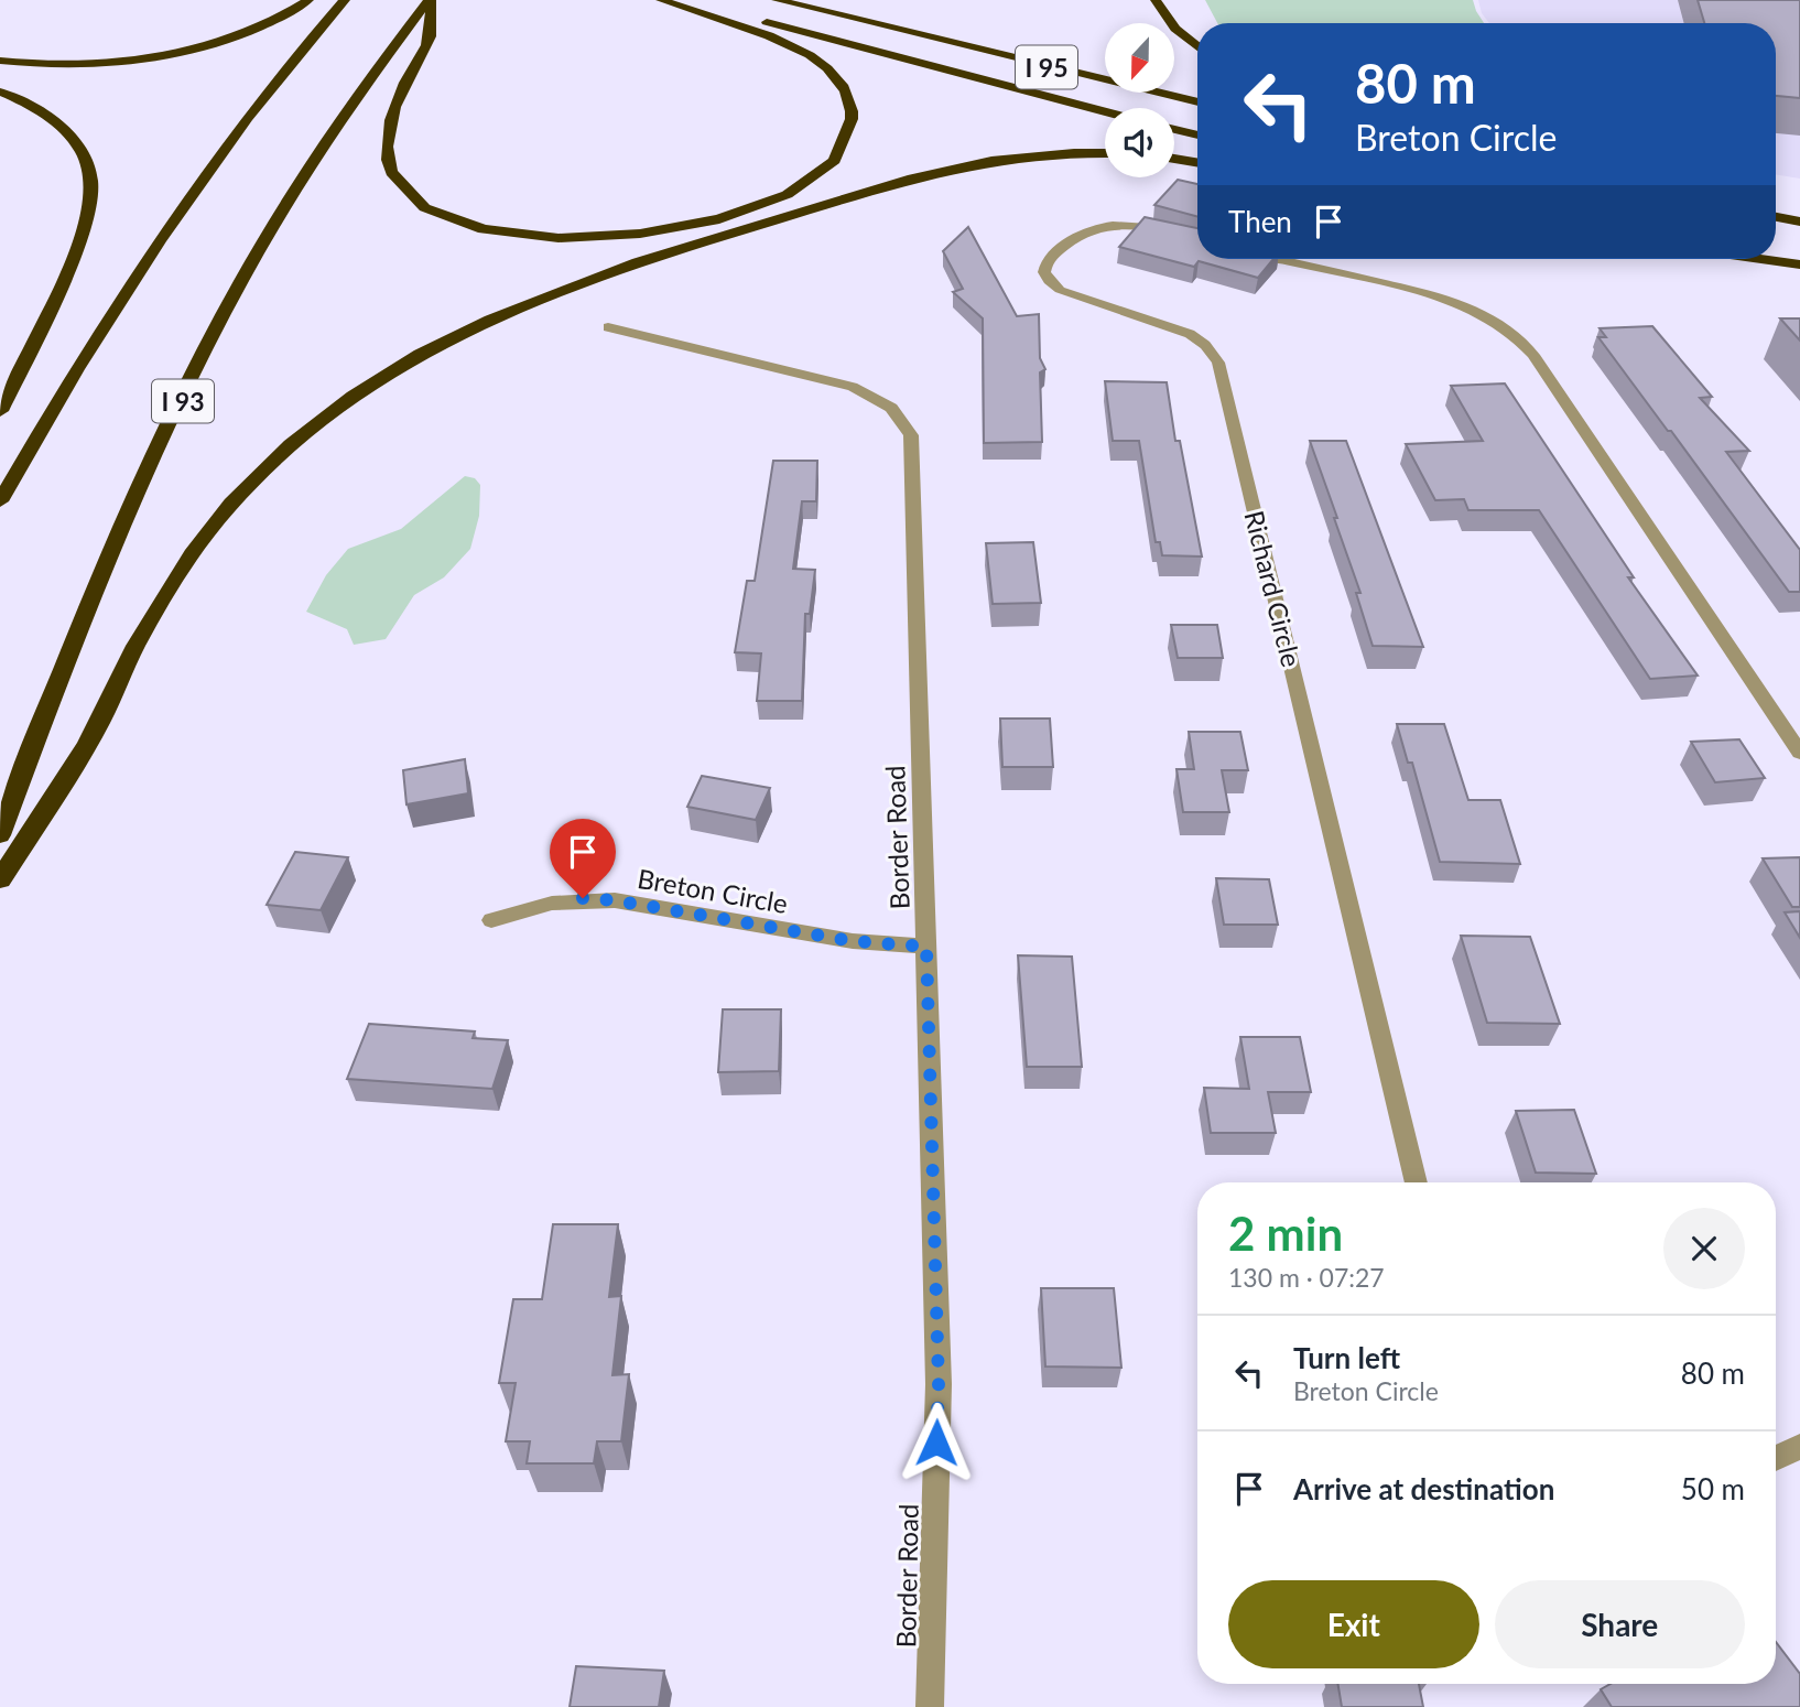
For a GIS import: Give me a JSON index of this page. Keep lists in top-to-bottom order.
{
  "streets": {
    "highway": ["I 95", "I 93"],
    "street": ["Richard Circle", "Border Road", "Breton Circle"]
  },
  "crossings": [
    ["Border Road", "Breton Circle"]
  ],
  "north": "bottom",
  "page": {
    "turn": ["80 m", "Breton Circle"],
    "then": "Then",
    "heading": ["2 min", "130 m · 07:27"],
    "list": [
      {
        "name": "Turn left",
        "note": "Breton Circle",
        "value": "80 m"
      },
      {
        "name": "Arrive at destination",
        "value": "50 m"
      }
    ],
    "buttons": ["Exit", "Share"]
  }
}
